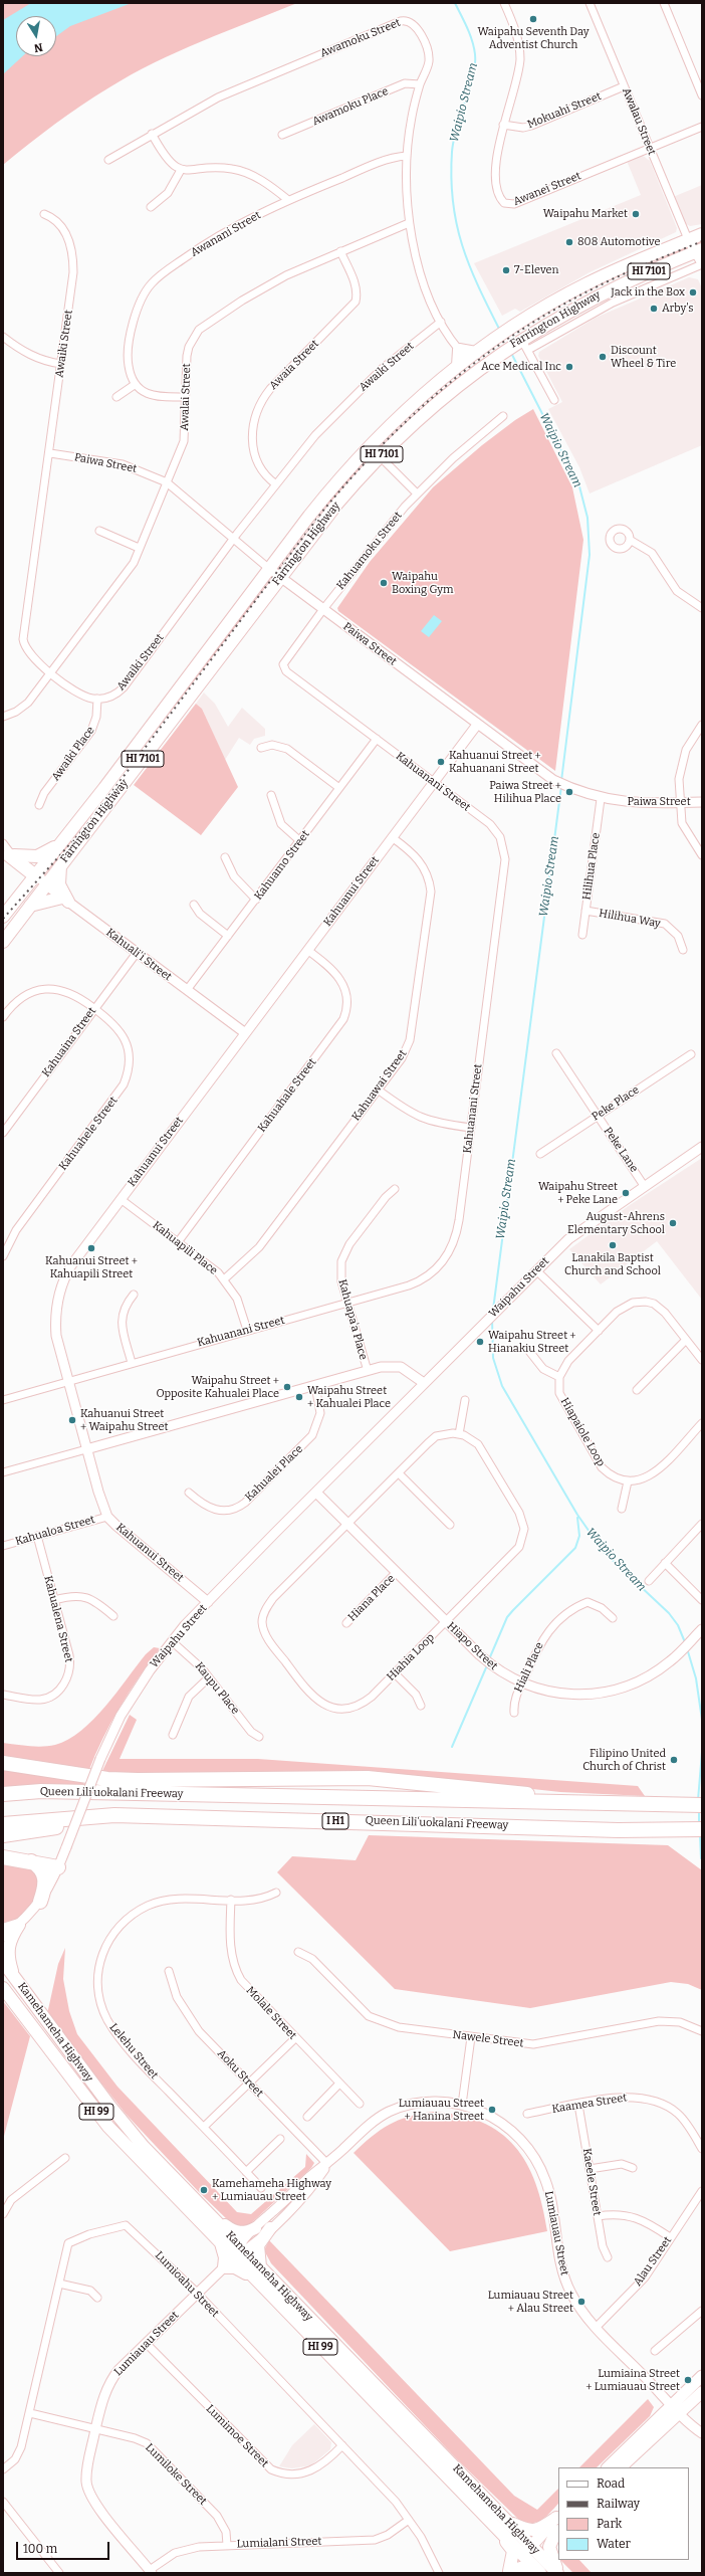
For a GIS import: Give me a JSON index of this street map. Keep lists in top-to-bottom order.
{
  "streets": {
    "highway": ["Queen Liliʻuokalani Freeway", "I H1"],
    "main road": [
      "HI 7101",
      "Farrington Highway",
      "Kamehameha Highway",
      "HI 99"
    ],
    "street": [
      "Awamoku Street",
      "Awamoku Place",
      "Mokuahi Street",
      "Awalau Street",
      "Awanei Street",
      "Awanani Street",
      "Awaiki Street",
      "Awaia Street",
      "Awalai Street",
      "Paiwa Street",
      "Kahuamoku Street",
      "Awaiki Place",
      "Kahuanani Street",
      "Kahuamo Street",
      "Hilihua Place",
      "Kahuanui Street",
      "Hilihua Way",
      "Kahuali'i Street",
      "Kahuaina Street",
      "Kahuawai Street",
      "Kahuahale Street",
      "Peke Place",
      "Kahuahele Street",
      "Peke Lane",
      "Kahuapili Place",
      "Waipahu Street",
      "Kahuapa'a Place",
      "Hiapaiole Loop",
      "Kahualei Place",
      "Kahualoa Street",
      "Hiana Place",
      "Kahualena Street",
      "Hiapo Street",
      "Hiahia Loop",
      "Hiali Place",
      "Kaupu Place",
      "Molale Street",
      "Nawele Street",
      "Lelehu Street",
      "Aoku Street",
      "Kaamea Street",
      "Kaeele Street",
      "Lumiauau Street",
      "Alau Street",
      "Lumioahu Street",
      "Lumimoe Street",
      "Lumiloke Street",
      "Lumialani Street"
    ]
  },
  "crossings": [
    ["Awamoku Street", "Awamoku Place"],
    ["Awamoku Street", "Awanani Street"],
    ["Awamoku Street", "Awaiki Street"],
    ["Awamoku Street", "Awalai Street"],
    ["Mokuahi Street", "Awalau Street"],
    ["Mokuahi Street", "Awanei Street"],
    ["Awalau Street", "Awanei Street"],
    ["Awalau Street", "Farrington Highway"],
    ["Farrington Highway", "Paiwa Street"],
    ["Farrington Highway", "Kahuali'i Street"],
    ["Awaiki Street", "Awaia Street"],
    ["Awaiki Street", "Awalai Street"],
    ["Awaiki Street", "Paiwa Street"],
    ["Awaiki Street", "Awaiki Place"],
    ["Awaia Street", "Awalai Street"],
    ["Awalai Street", "Paiwa Street"],
    ["Paiwa Street", "Kahuamoku Street"],
    ["Paiwa Street", "Kahuanani Street"],
    ["Paiwa Street", "Hilihua Place"],
    ["Paiwa Street", "Kahuanui Street"],
    ["Kahuamoku Street", "Kahuanani Street"],
    ["Kahuanani Street", "Kahuamo Street"],
    ["Kahuanani Street", "Kahuanui Street"],
    ["Kahuanani Street", "Kahuapili Place"],
    ["Kahuanani Street", "Kahuapa'a Place"],
    ["Kahuamo Street", "Kahuali'i Street"],
    ["Hilihua Place", "Hilihua Way"],
    ["Kahuanui Street", "Kahuali'i Street"],
    ["Kahuanui Street", "Kahuawai Street"],
    ["Kahuanui Street", "Kahuahale Street"],
    ["Kahuanui Street", "Kahuapili Place"],
    ["Kahuanui Street", "Waipahu Street"],
    ["Kahuanui Street", "Kahualoa Street"],
    ["Kahuali'i Street", "Kahuaina Street"],
    ["Kahuaina Street", "Kahuahele Street"],
    ["Kahuawai Street", "Kahuapili Place"],
    ["Kahuahale Street", "Kahuapili Place"],
    ["Peke Place", "Peke Lane"],
    ["Peke Lane", "Waipahu Street"],
    ["Waipahu Street", "Hiapo Street"],
    ["Waipahu Street", "Kaupu Place"],
    ["Kahualoa Street", "Kahualena Street"],
    ["Hiana Place", "Hiapo Street"],
    ["Hiapo Street", "Hiahia Loop"],
    ["Hiapo Street", "Hiali Place"],
    ["Molale Street", "Lelehu Street"],
    ["Kamehameha Highway", "Lumiauau Street"],
    ["Aoku Street", "Lumiauau Street"],
    ["Kaamea Street", "Kaeele Street"],
    ["Lumiauau Street", "Alau Street"],
    ["Lumiauau Street", "Lumioahu Street"],
    ["Lumiauau Street", "Lumimoe Street"],
    ["Lumiauau Street", "Lumiloke Street"],
    ["Lumiauau Street", "Lumialani Street"],
    ["Lumioahu Street", "Lumimoe Street"],
    ["Lumioahu Street", "Lumiloke Street"],
    ["Lumioahu Street", "Lumialani Street"],
    ["Lumiloke Street", "Lumialani Street"]
  ],
  "water": ["Waipio Stream"],
  "places": [
    "Waipahu Seventh Day Adventist Church",
    "Waipahu Market",
    "808 Automotive",
    "7-Eleven",
    "Jack in the Box",
    "Arby's",
    "Discount Wheel & Tire",
    "Ace Medical Inc",
    "Waipahu Boxing Gym",
    "Kahuanui Street + Kahuanani Street",
    "Paiwa Street + Hilihua Place",
    "Waipahu Street + Peke Lane",
    "August-Ahrens Elementary School",
    "Lanakila Baptist Church and School",
    "Kahuanui Street + Kahuapili Street",
    "Waipahu Street + Hianakiu Street",
    "Waipahu Street + Opposite Kahualei Place",
    "Waipahu Street + Kahualei Place",
    "Kahuanui Street + Waipahu Street",
    "Filipino United Church of Christ",
    "Lumiauau Street + Hanina Street",
    "Kamehameha Highway + Lumiauau Street",
    "Lumiauau Street + Alau Street",
    "Lumiaina Street + Lumiauau Street"
  ],
  "legend": [
    "Road",
    "Railway",
    "Park",
    "Water"
  ],
  "scale_bar": "100 m",
  "north": "bottom"
}
